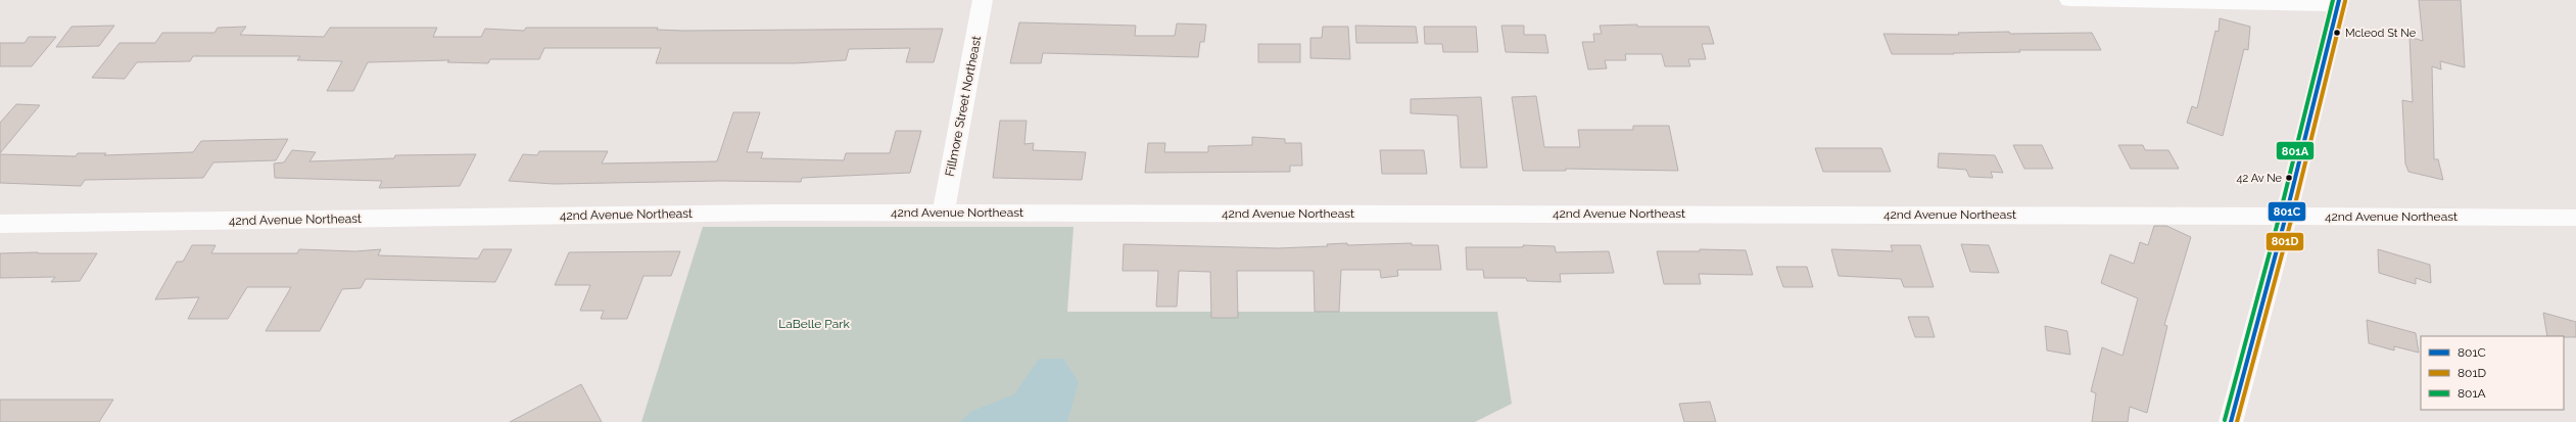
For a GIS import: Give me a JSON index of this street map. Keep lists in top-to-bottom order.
{
  "streets": {
    "street": ["Fillmore Street Northeast", "42nd Avenue Northeast"]
  },
  "crossings": [
    ["Fillmore Street Northeast", "42nd Avenue Northeast"]
  ],
  "parks": ["LaBelle Park"],
  "places": ["Mcleod St Ne", "42 Av Ne"],
  "lines": ["transit line 801C", "transit line 801A", "transit line 801D"],
  "legend": ["801C", "801D", "801A"]
}
